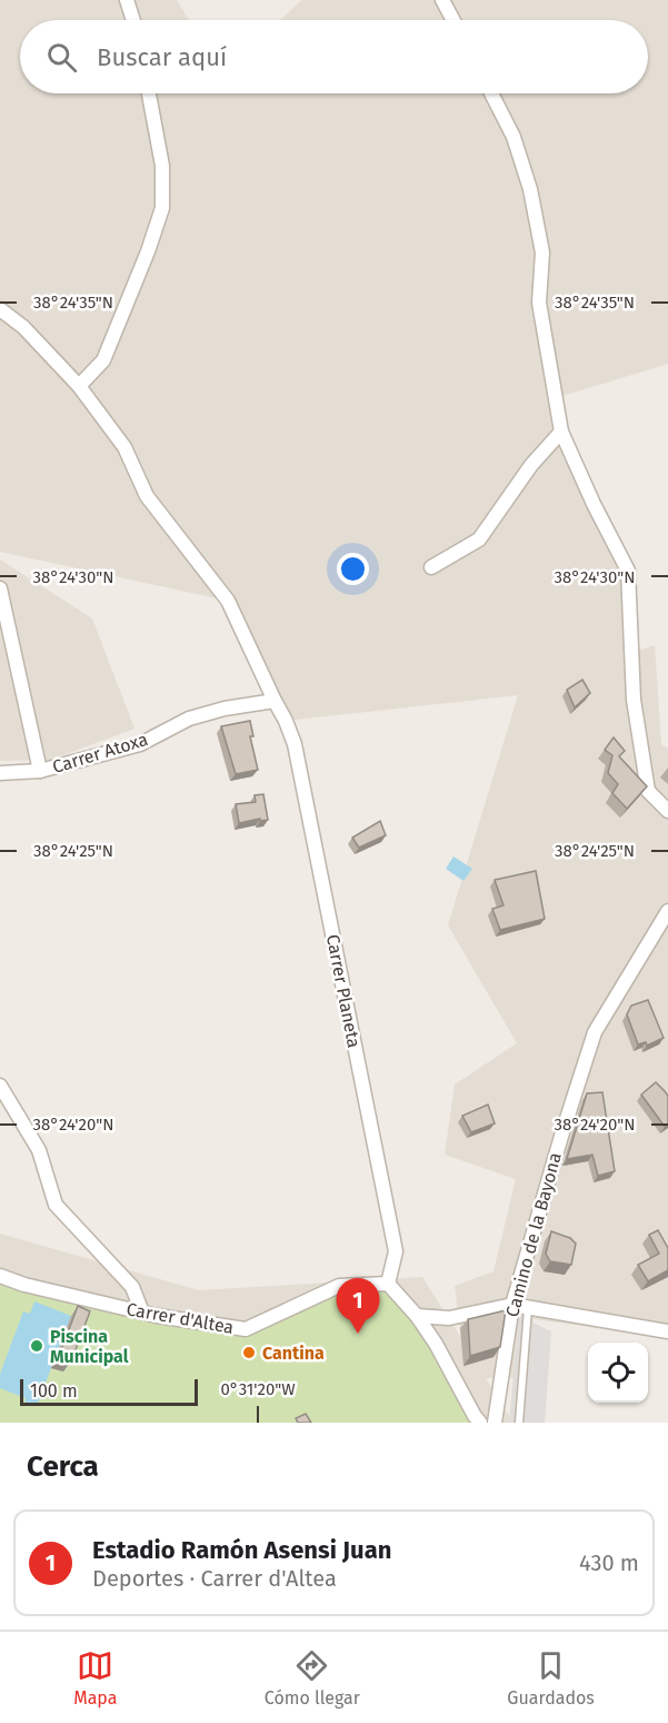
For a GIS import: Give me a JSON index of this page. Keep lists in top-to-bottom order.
{
  "streets": {
    "street": [
      "Carrer Atoxa",
      "Carrer Planeta",
      "Camino de la Bayona",
      "Carrer d'Altea"
    ]
  },
  "crossings": [
    ["Carrer Atoxa", "Carrer Planeta"],
    ["Carrer Planeta", "Carrer d'Altea"]
  ],
  "places": ["Piscina Municipal", "Cantina"],
  "scale_bar": "100 m",
  "page": {
    "search": "Buscar aquí",
    "pins": "1",
    "scale": "100 m",
    "heading": "Cerca",
    "list": [
      {
        "mark": "1",
        "name": "Estadio Ramón Asensi Juan",
        "note": "Deportes · Carrer d'Altea",
        "value": "430 m"
      }
    ],
    "nav": ["Mapa", "Cómo llegar", "Guardados"]
  },
  "coordinates": [
    "38°24'35\"N",
    "38°24'30\"N",
    "38°24'25\"N",
    "38°24'20\"N",
    "0°31'20\"W"
  ]
}
